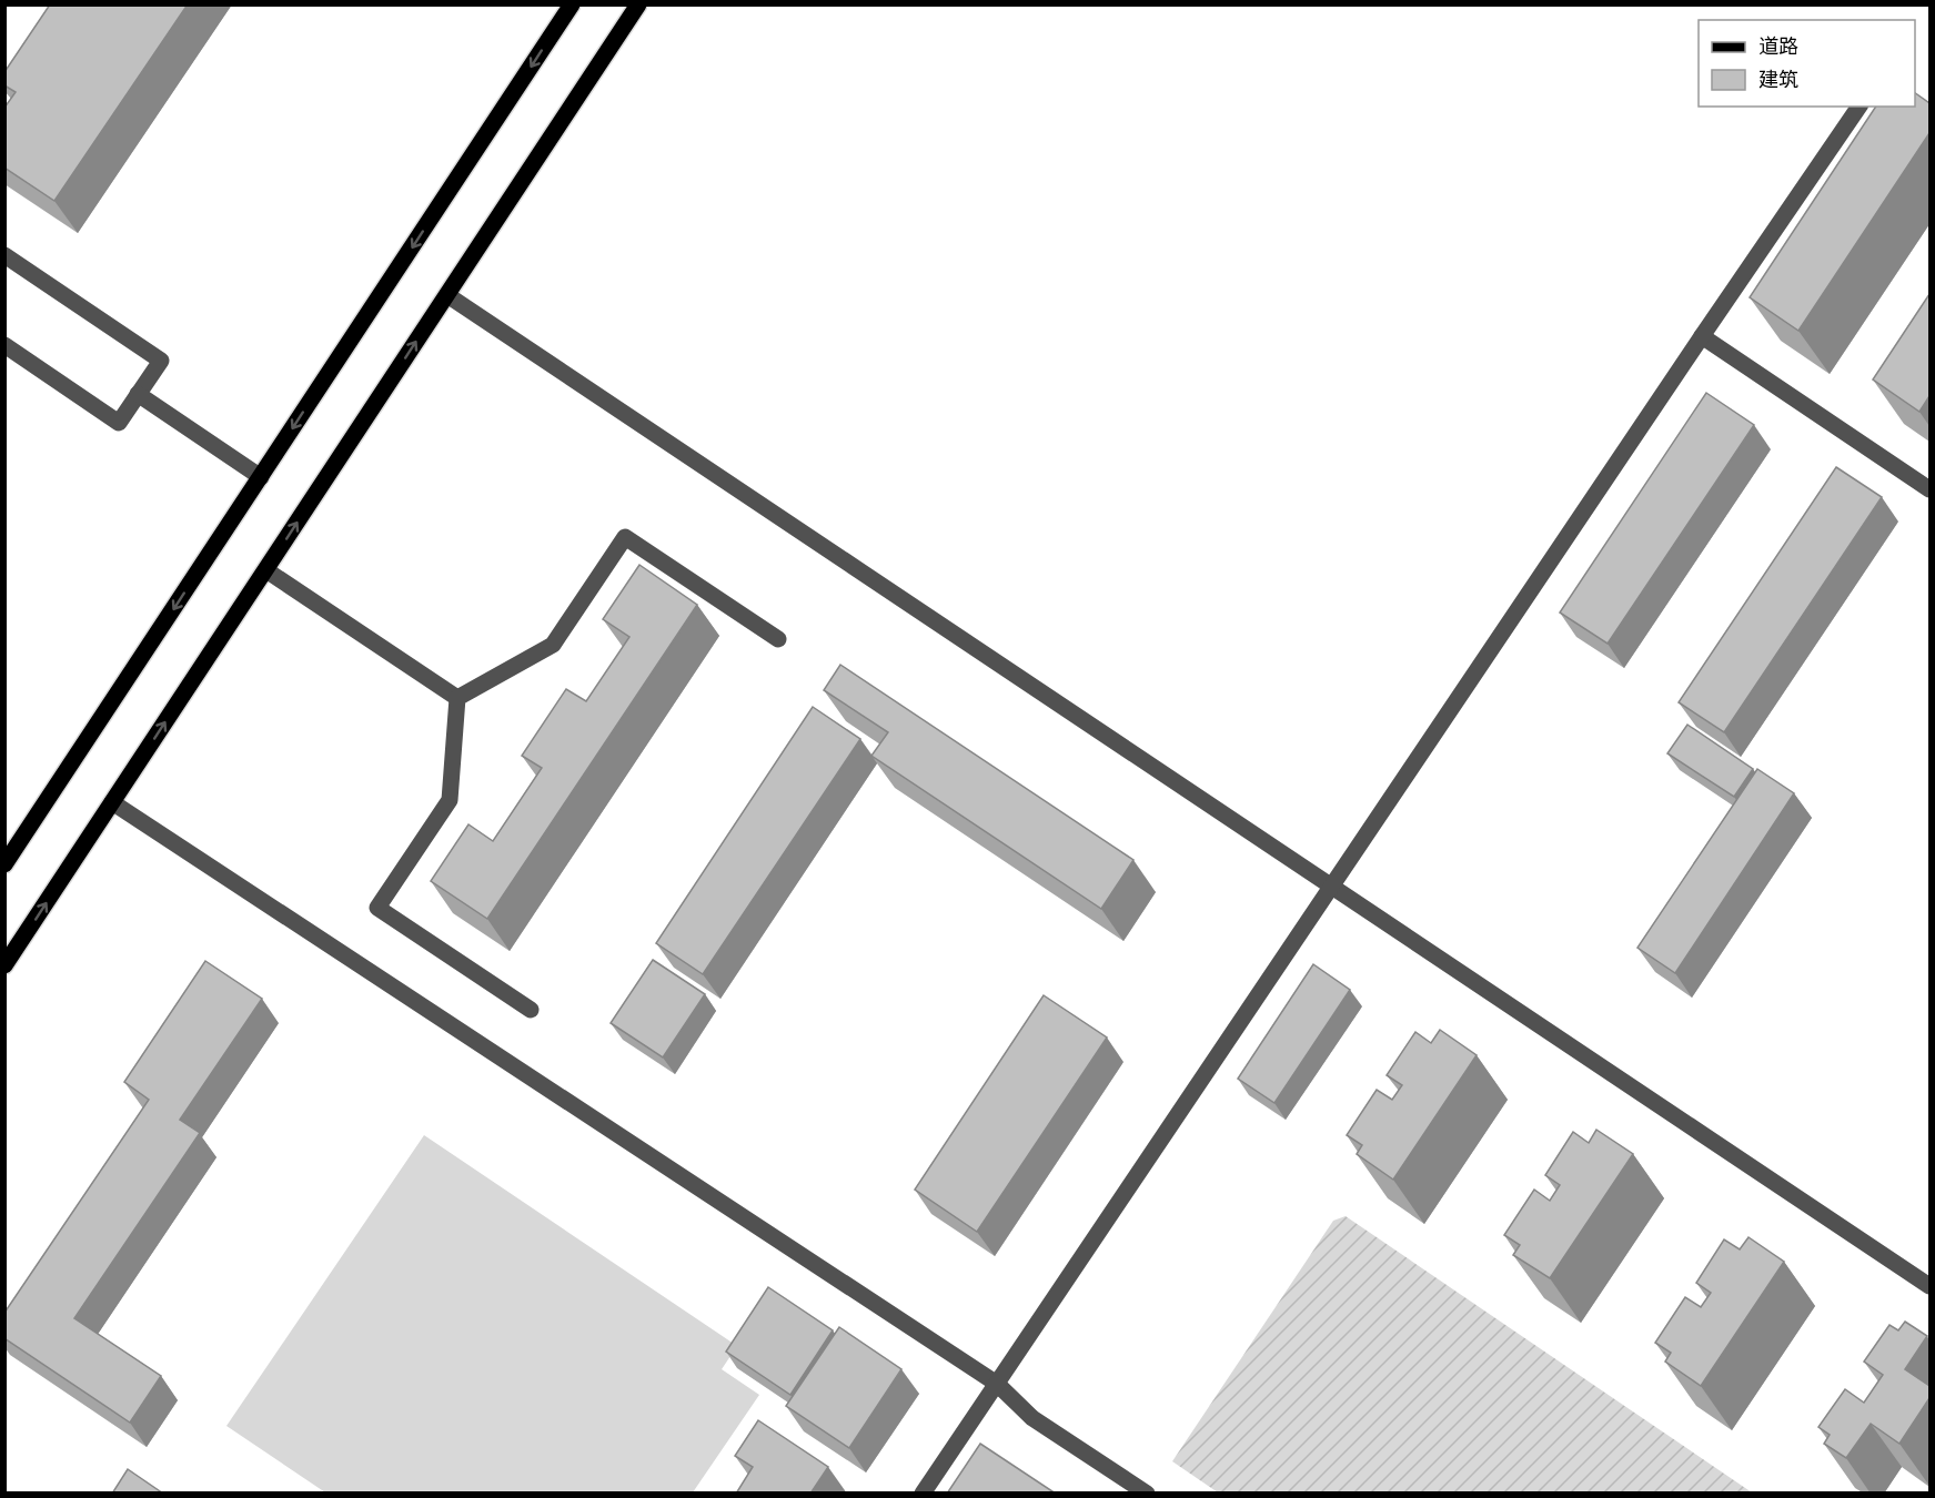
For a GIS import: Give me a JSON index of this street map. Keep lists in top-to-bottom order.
{
  "legend": ["道路", "建筑"]
}
